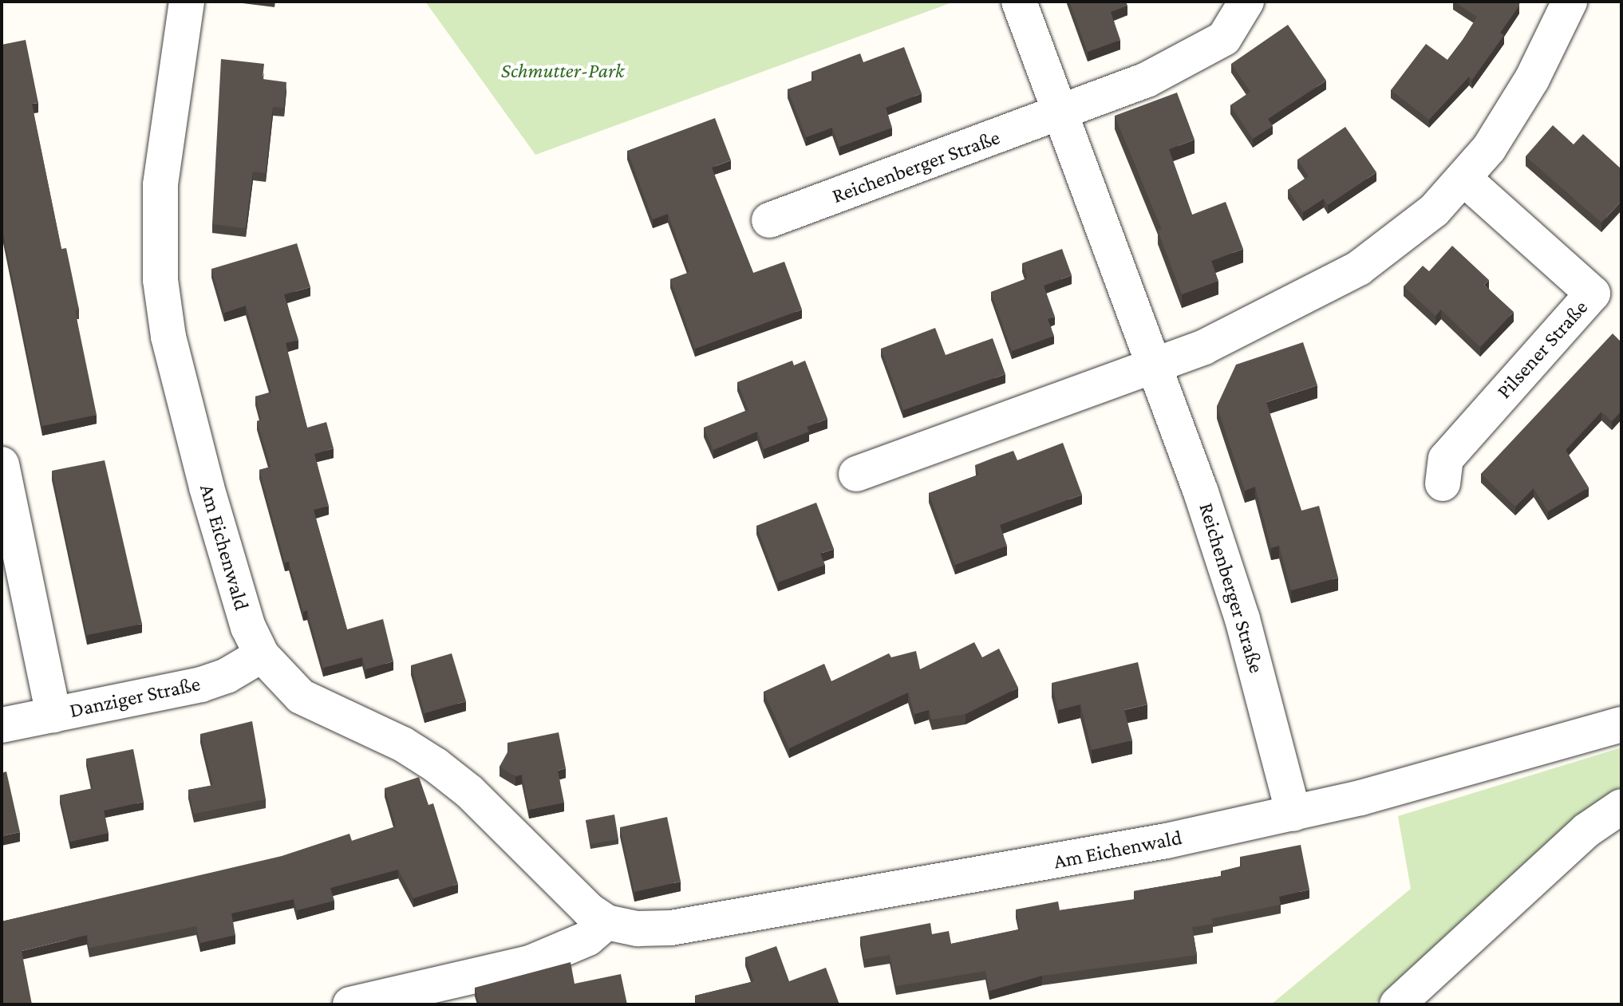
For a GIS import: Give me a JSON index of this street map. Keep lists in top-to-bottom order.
{
  "streets": {
    "street": [
      "Reichenberger Straße",
      "Pilsener Straße",
      "Am Eichenwald",
      "Danziger Straße"
    ]
  },
  "crossings": [
    ["Reichenberger Straße", "Am Eichenwald"],
    ["Am Eichenwald", "Danziger Straße"]
  ],
  "parks": ["Schmutter-Park"]
}
